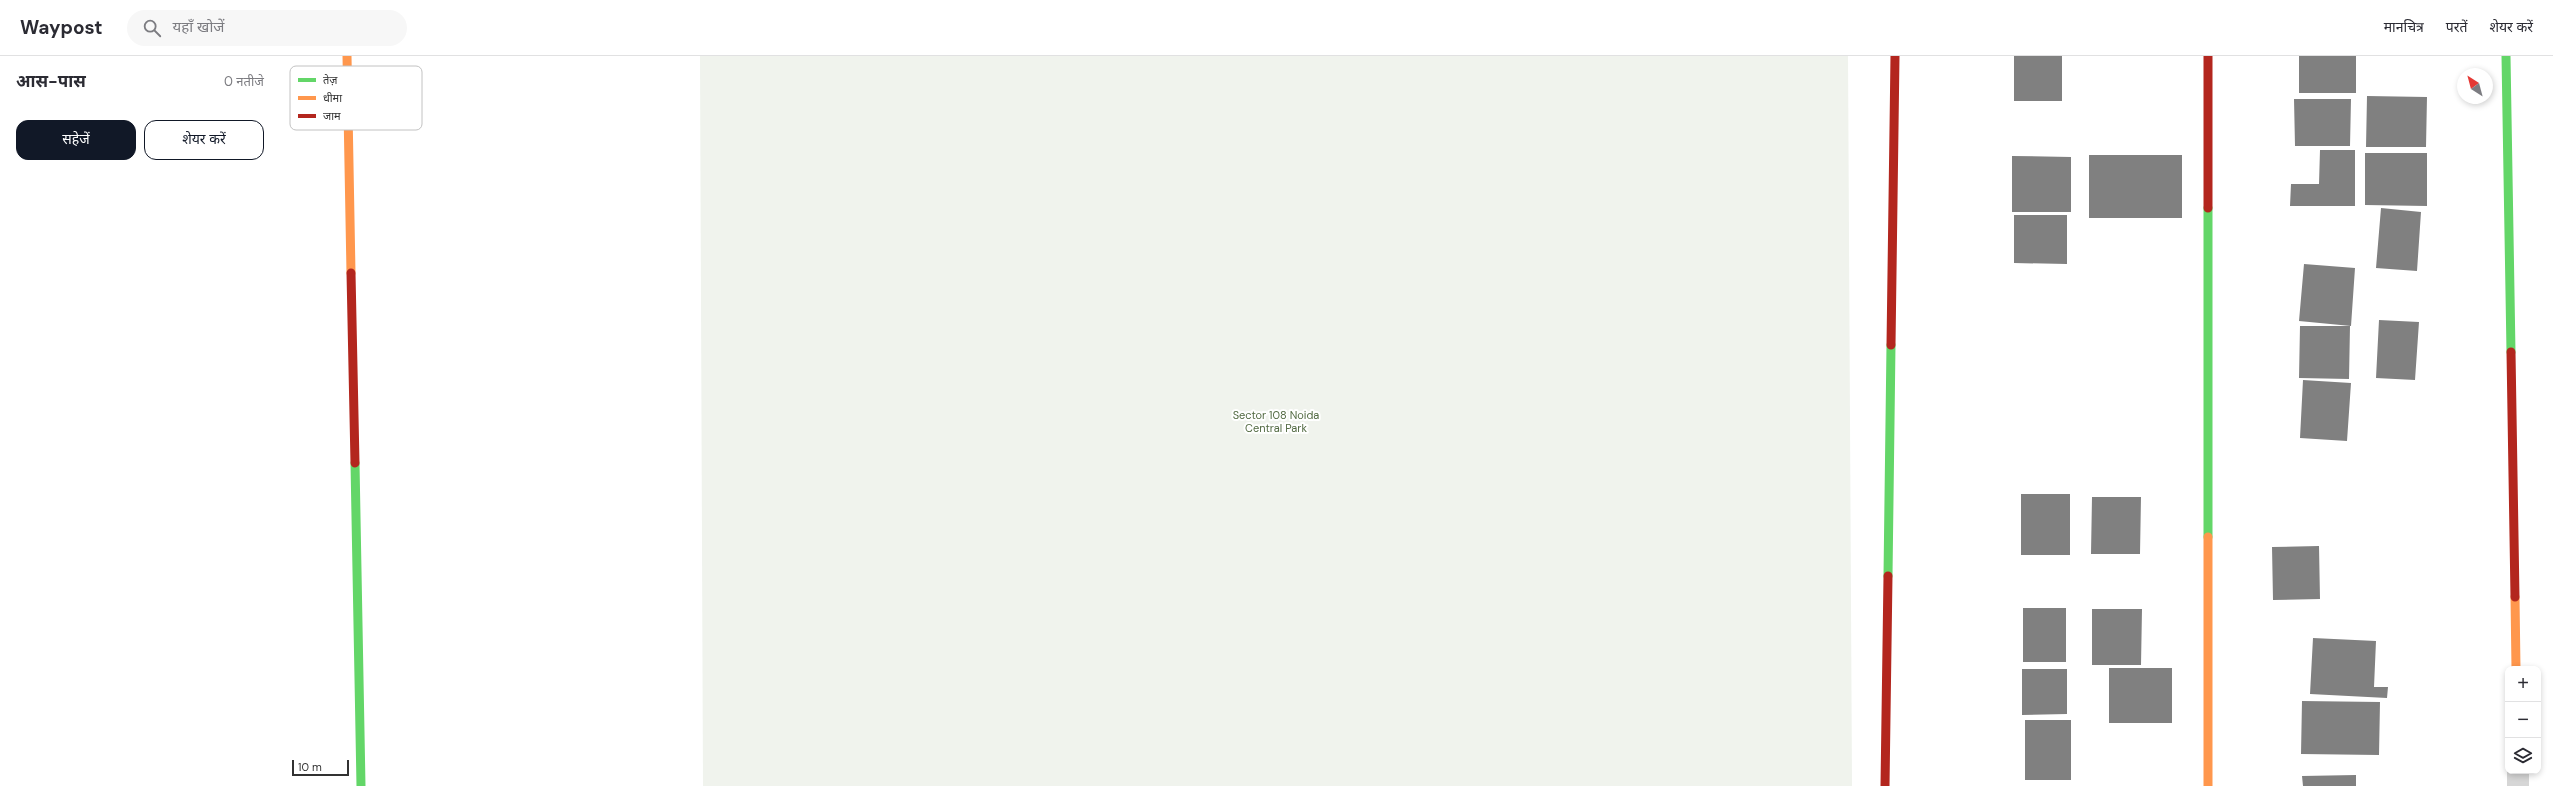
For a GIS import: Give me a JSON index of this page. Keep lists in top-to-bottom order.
{
  "parks": ["Sector 108 Noida Central Park"],
  "legend": ["तेज़", "धीमा", "जाम"],
  "scale_bar": "10 m",
  "north": "top left",
  "page": {
    "header": "Waypost",
    "search": "यहाँ खोजें",
    "nav": ["मानचित्र", "परतें", "शेयर करें"],
    "heading": ["आस-पास", "0 नतीजे"],
    "buttons": ["सहेजें", "शेयर करें"],
    "map_buttons": ["+", "−"],
    "scale": "10 m"
  }
}
